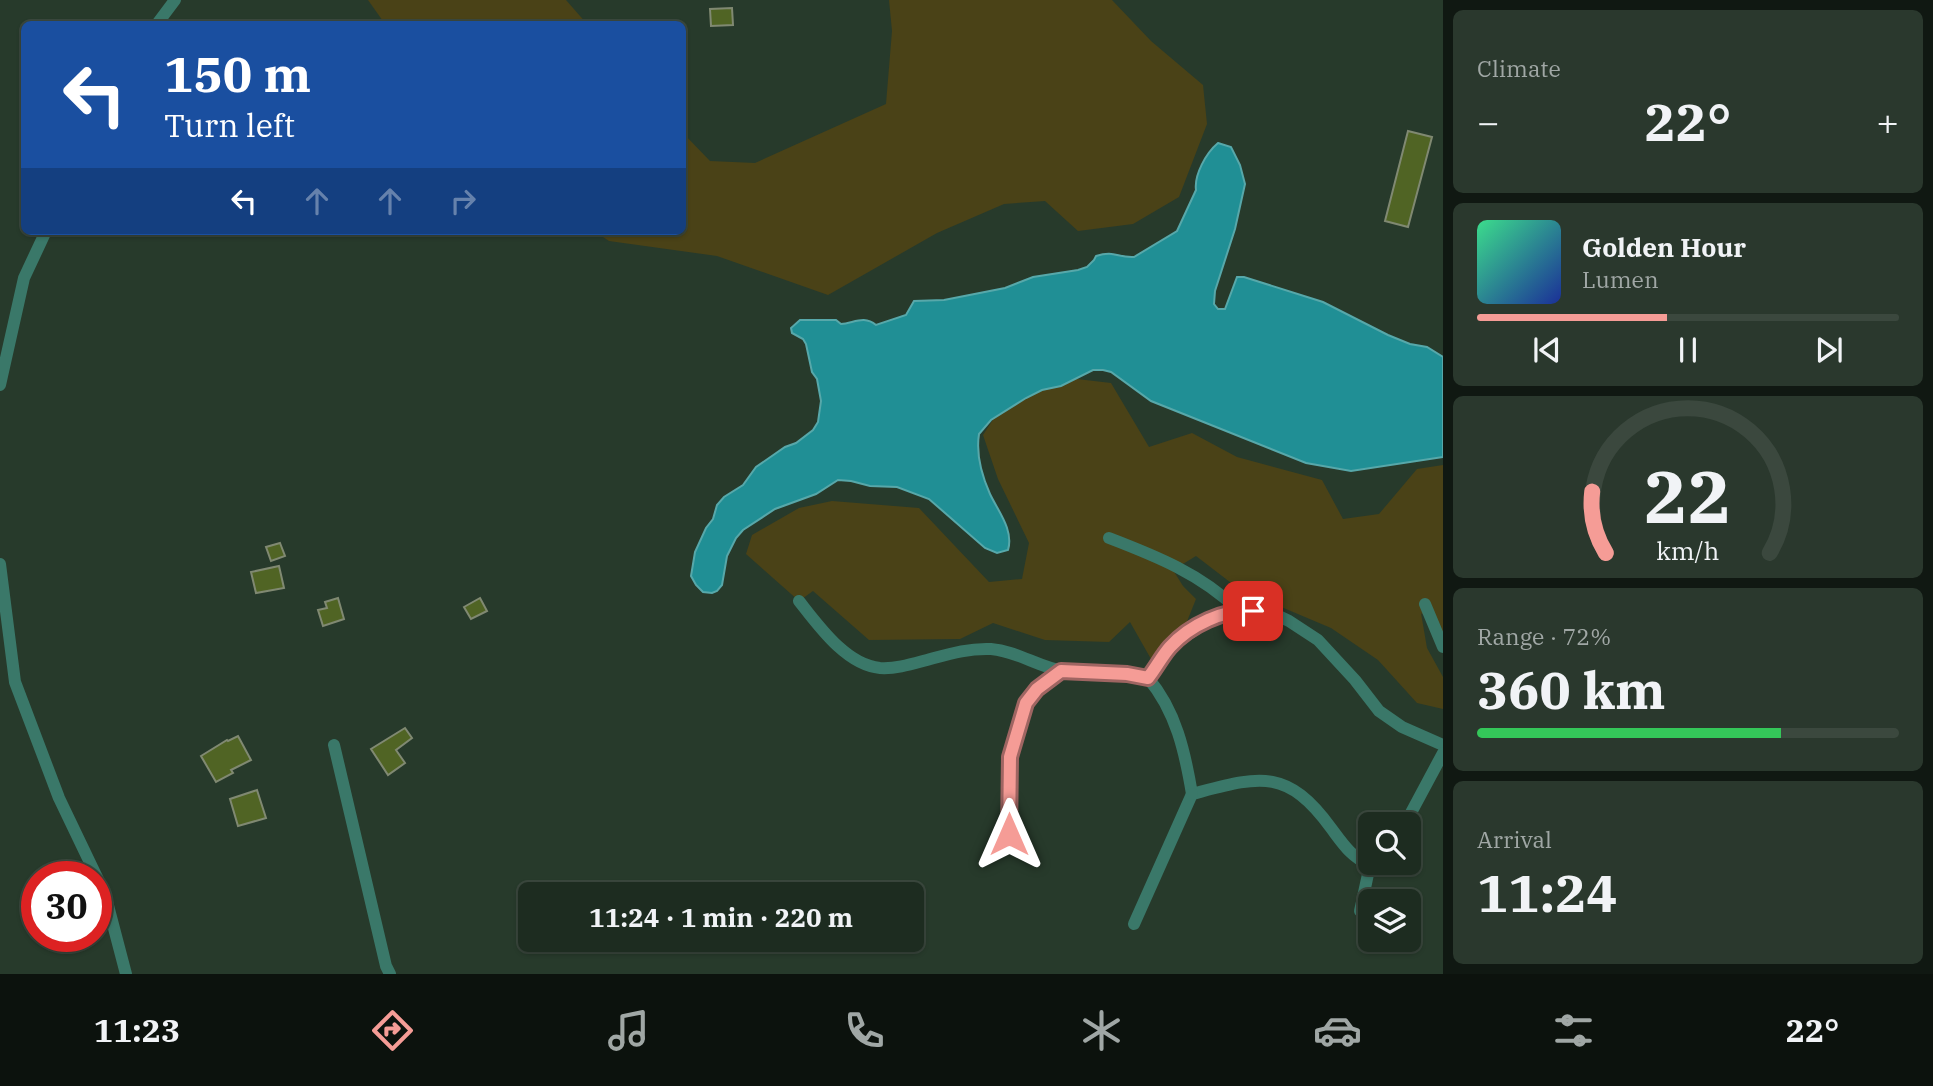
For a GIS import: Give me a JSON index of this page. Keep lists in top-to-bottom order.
{
  "page": {
    "tile": [
      "Climate",
      ["Range · 72%", "360 km"],
      ["Arrival", "11:24"]
    ],
    "turn": ["150 m", "Turn left"],
    "heat": ["−", "22°", "+"],
    "song": ["Golden Hour", "Lumen"],
    "limit": "30",
    "trip": "11:24 · 1 min · 220 m",
    "tabs": ["11:23", "22°"],
    "gauge": ["22", "km/h"]
  }
}
